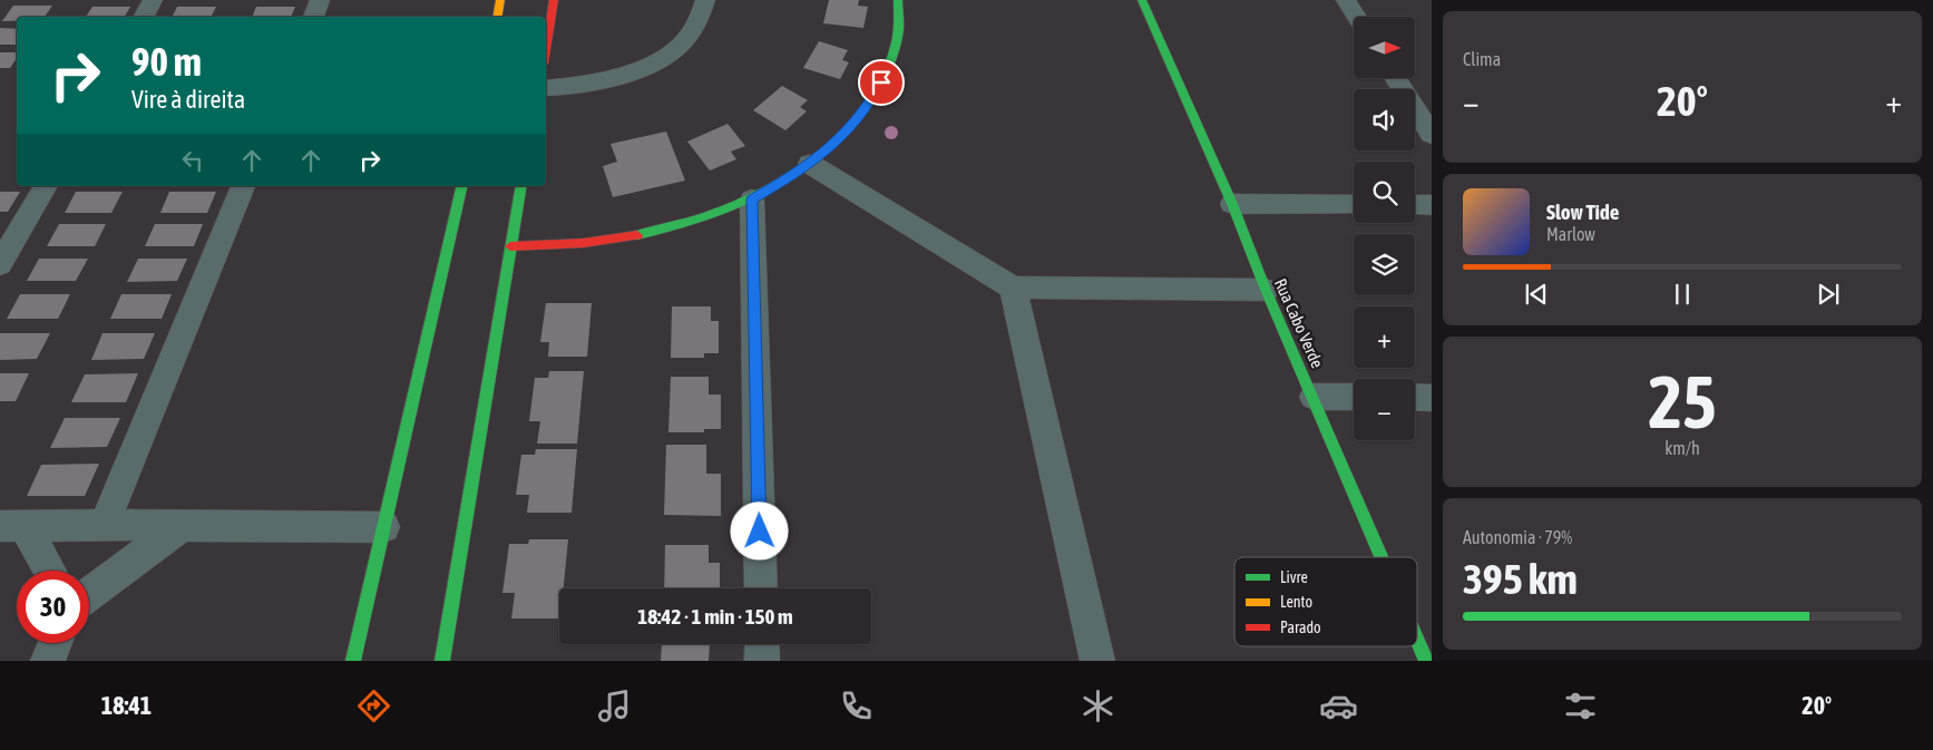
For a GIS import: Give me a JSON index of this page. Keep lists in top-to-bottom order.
{
  "streets": {
    "street": ["Rua Cabo Verde"]
  },
  "legend": ["Livre", "Lento", "Parado"],
  "north": "right",
  "page": {
    "tile": [
      "Clima",
      ["25", "km/h"],
      ["Autonomia · 79%", "395 km"]
    ],
    "map_buttons": ["+", "−"],
    "turn": ["90 m", "Vire à direita"],
    "heat": ["−", "20°", "+"],
    "song": ["Slow Tide", "Marlow"],
    "limit": "30",
    "trip": "18:42 · 1 min · 150 m",
    "tabs": ["18:41", "20°"]
  }
}
